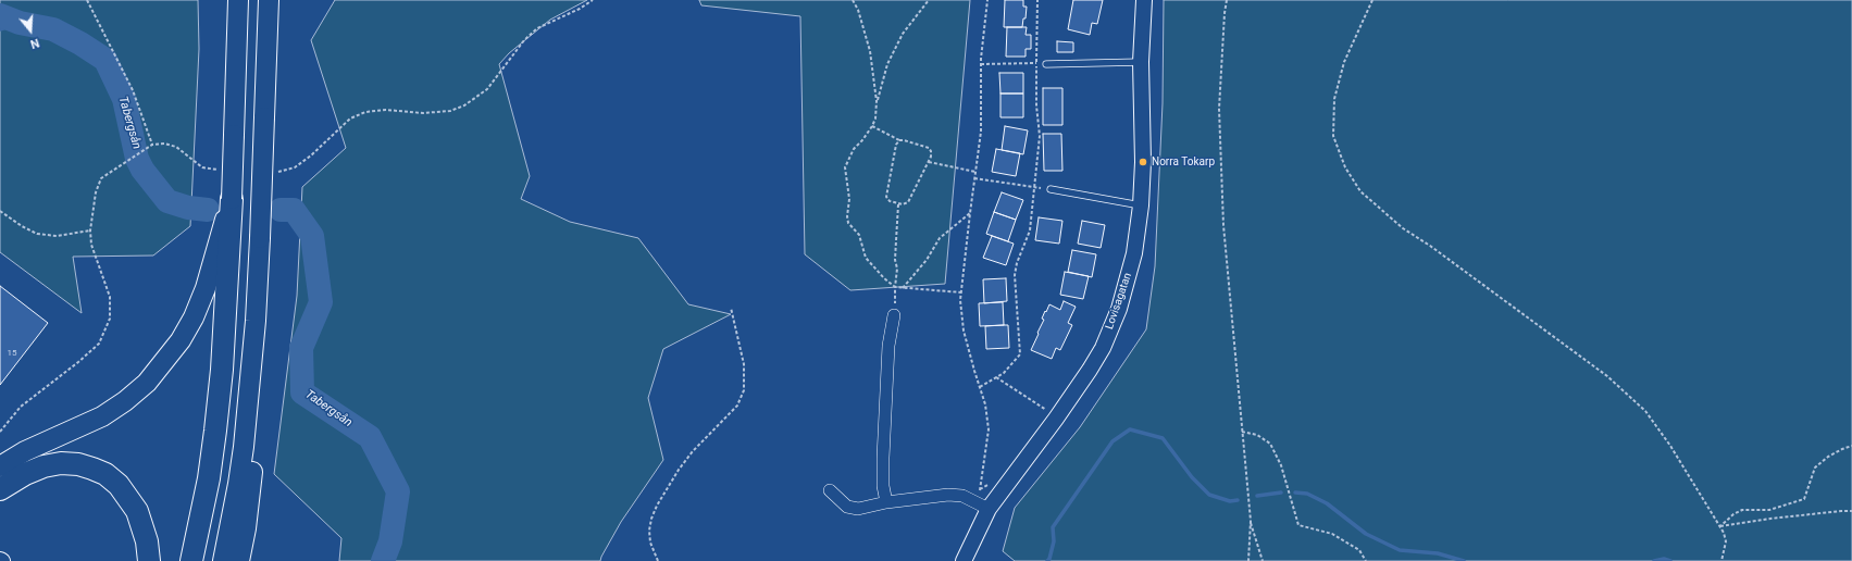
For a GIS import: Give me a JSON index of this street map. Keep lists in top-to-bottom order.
{
  "streets": {
    "street": ["Lovisagatan"]
  },
  "water": ["Tabergsån"],
  "places": ["Norra Tokarp"],
  "house_numbers": ["15"],
  "north": "bottom"
}
